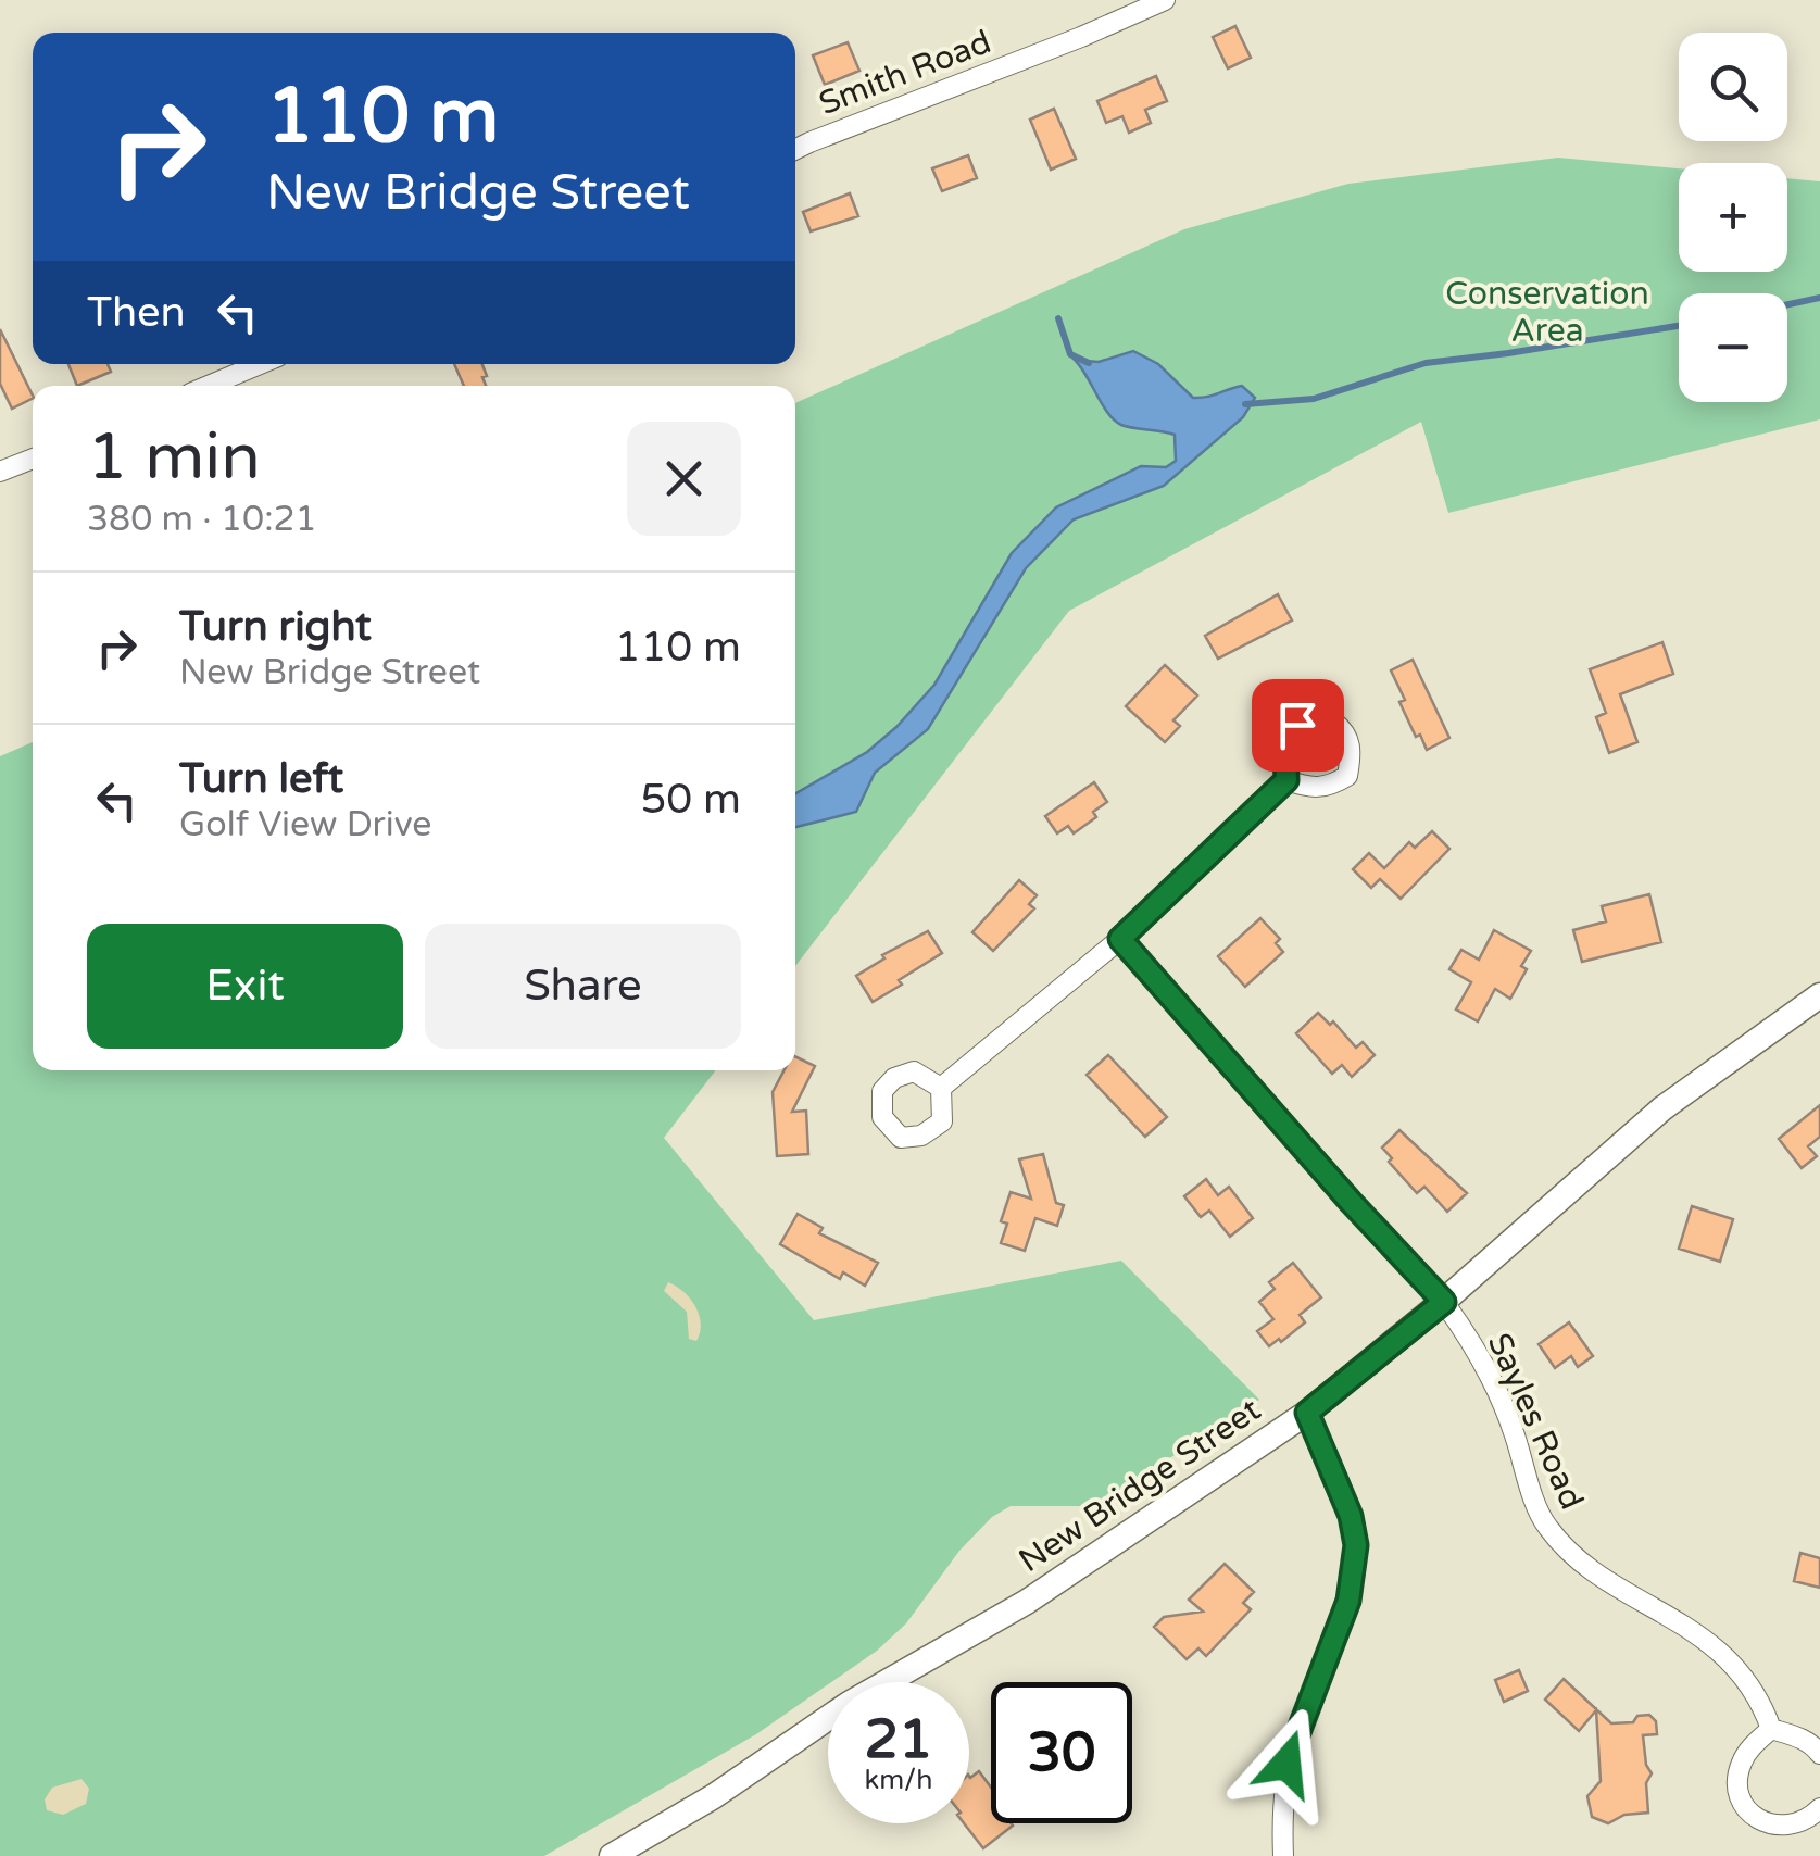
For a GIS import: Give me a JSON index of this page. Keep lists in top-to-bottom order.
{
  "streets": {
    "street": ["Smith Road", "Sayles Road", "New Bridge Street"]
  },
  "crossings": [
    ["Sayles Road", "New Bridge Street"]
  ],
  "parks": ["Conservation Area"],
  "page": {
    "map_buttons": ["+", "−"],
    "turn": ["110 m", "New Bridge Street"],
    "then": "Then",
    "heading": ["1 min", "380 m · 10:21"],
    "list": [
      {
        "name": "Turn right",
        "note": "New Bridge Street",
        "value": "110 m"
      },
      {
        "name": "Turn left",
        "note": "Golf View Drive",
        "value": "50 m"
      }
    ],
    "buttons": ["Exit", "Share"],
    "speed": "21 km/h",
    "limit": "30"
  }
}
